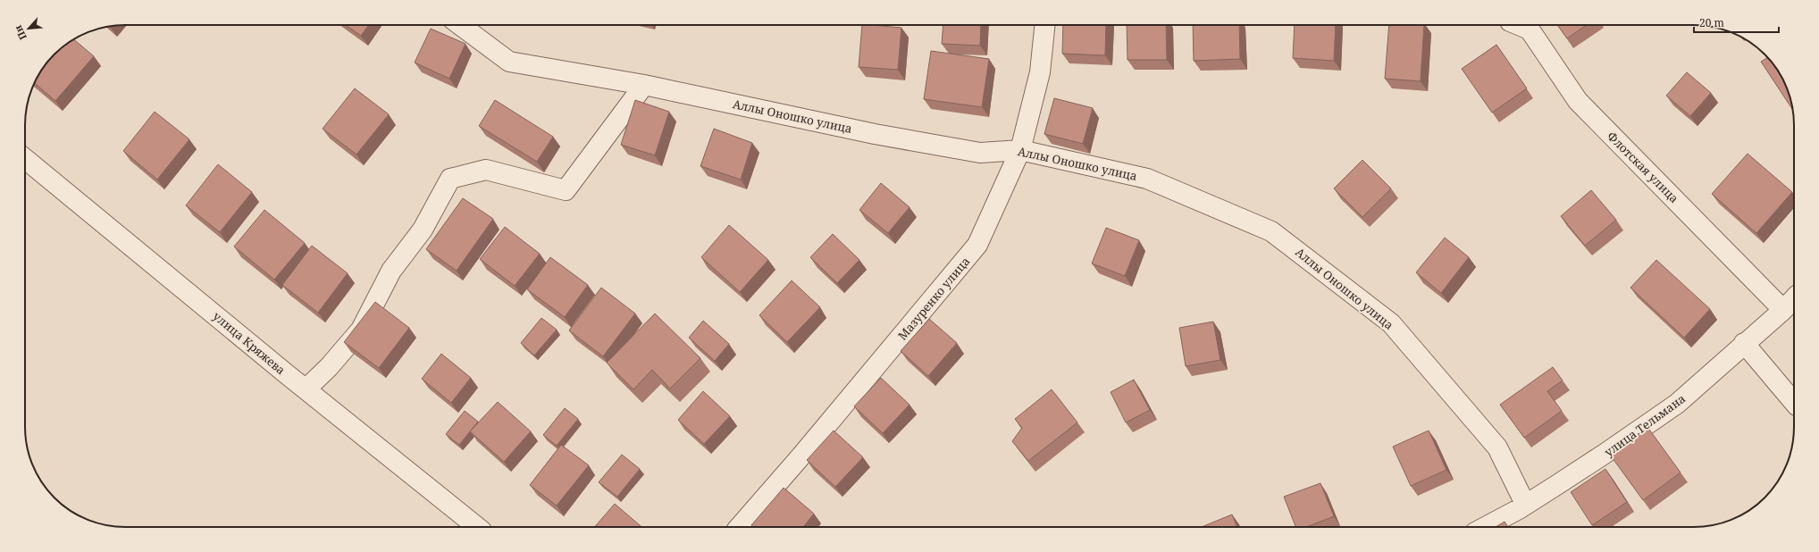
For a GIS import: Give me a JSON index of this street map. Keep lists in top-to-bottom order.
{
  "streets": {
    "street": [
      "Аллы Оношко улица",
      "Флотская улица",
      "Мазуренко улица",
      "улица Кряжева",
      "улица Тельмана"
    ]
  },
  "crossings": [
    ["Аллы Оношко улица", "Мазуренко улица"],
    ["Аллы Оношко улица", "улица Тельмана"],
    ["Флотская улица", "улица Тельмана"]
  ],
  "scale_bar": "20 m",
  "north": "bottom left"
}
